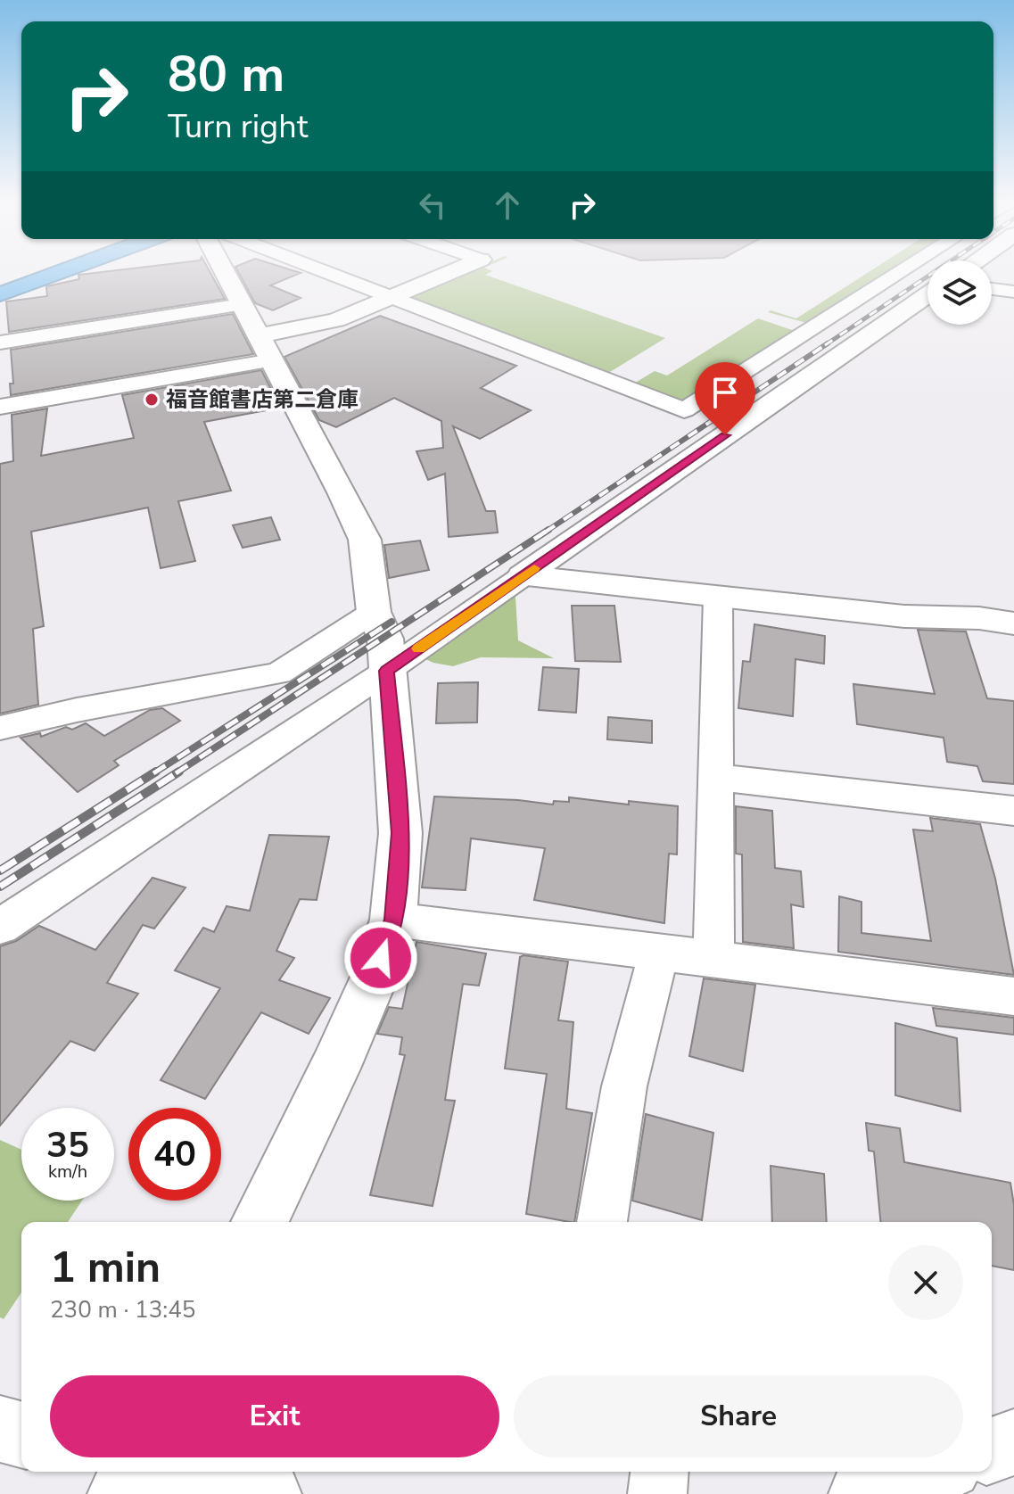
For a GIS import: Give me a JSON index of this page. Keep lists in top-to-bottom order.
{
  "places": ["福音館書店第二倉庫"],
  "page": {
    "turn": ["80 m", "Turn right"],
    "speed": "35 km/h",
    "limit": "40",
    "heading": ["1 min", "230 m · 13:45"],
    "buttons": ["Exit", "Share"]
  }
}
